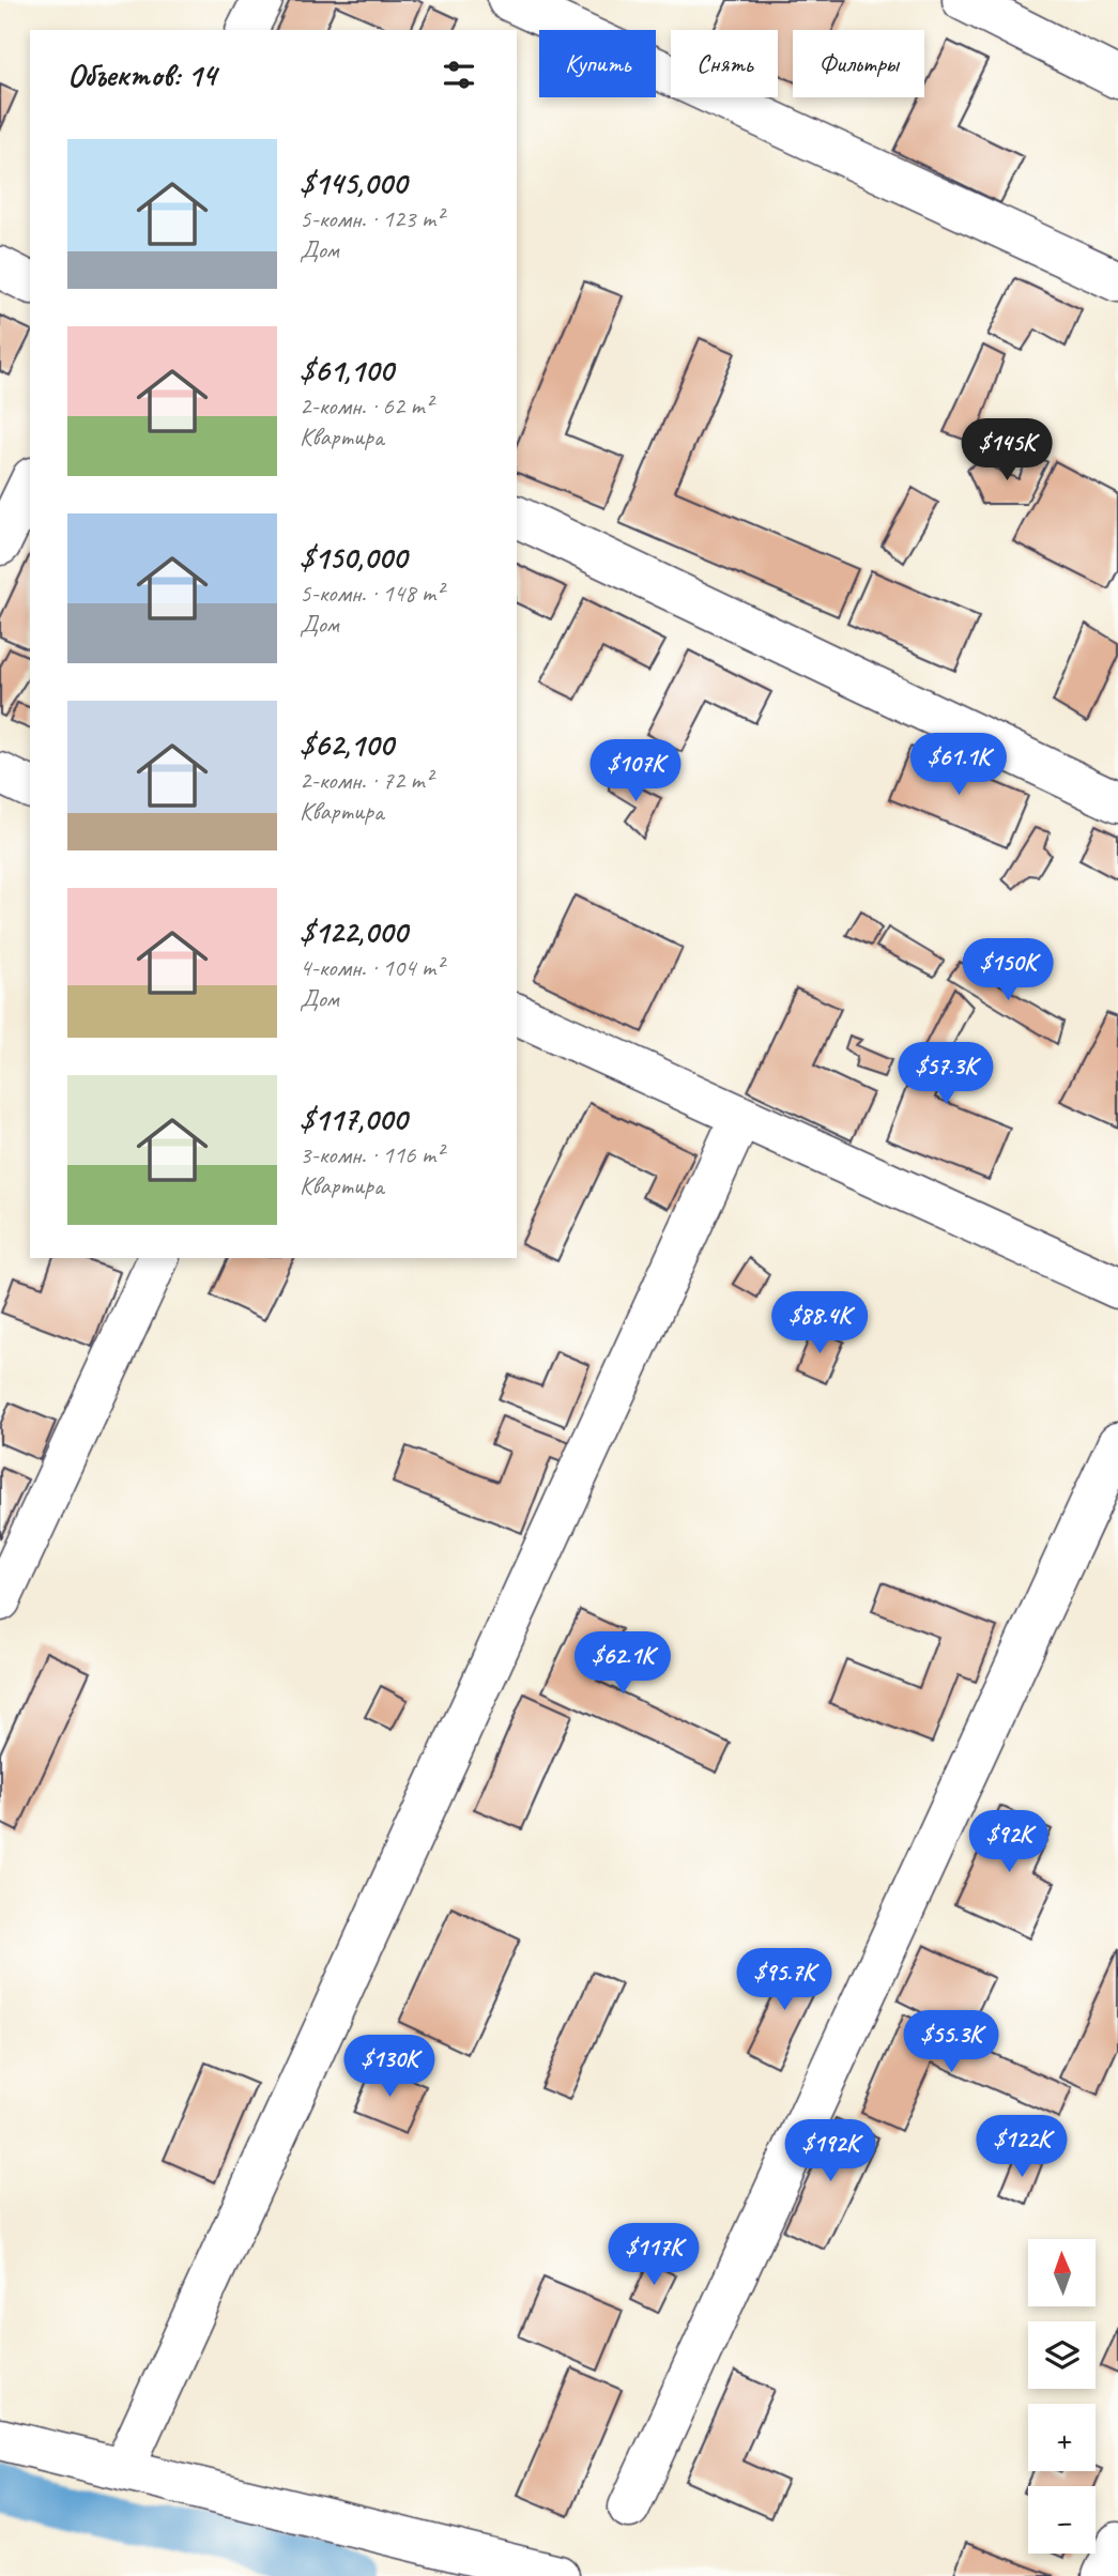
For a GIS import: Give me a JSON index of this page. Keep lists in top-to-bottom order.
{
  "north": "top",
  "page": {
    "chip": ["Купить", "Снять", "Фильтры"],
    "heading": "Объектов: 14",
    "list": [
      {
        "name": "$145,000",
        "note": "5-комн. · 123 m² · Дом"
      },
      {
        "name": "$61,100",
        "note": "2-комн. · 62 m² · Квартира"
      },
      {
        "name": "$150,000",
        "note": "5-комн. · 148 m² · Дом"
      },
      {
        "name": "$62,100",
        "note": "2-комн. · 72 m² · Квартира"
      },
      {
        "name": "$122,000",
        "note": "4-комн. · 104 m² · Дом"
      },
      {
        "name": "$117,000",
        "note": "3-комн. · 116 m² · Квартира"
      }
    ],
    "price": [
      "$145K",
      "$61.1K",
      "$107K",
      "$150K",
      "$57.3K",
      "$88.4K",
      "$62.1K",
      "$92K",
      "$95.7K",
      "$55.3K",
      "$130K",
      "$122K",
      "$192K",
      "$117K"
    ],
    "map_buttons": ["+", "−"]
  }
}
